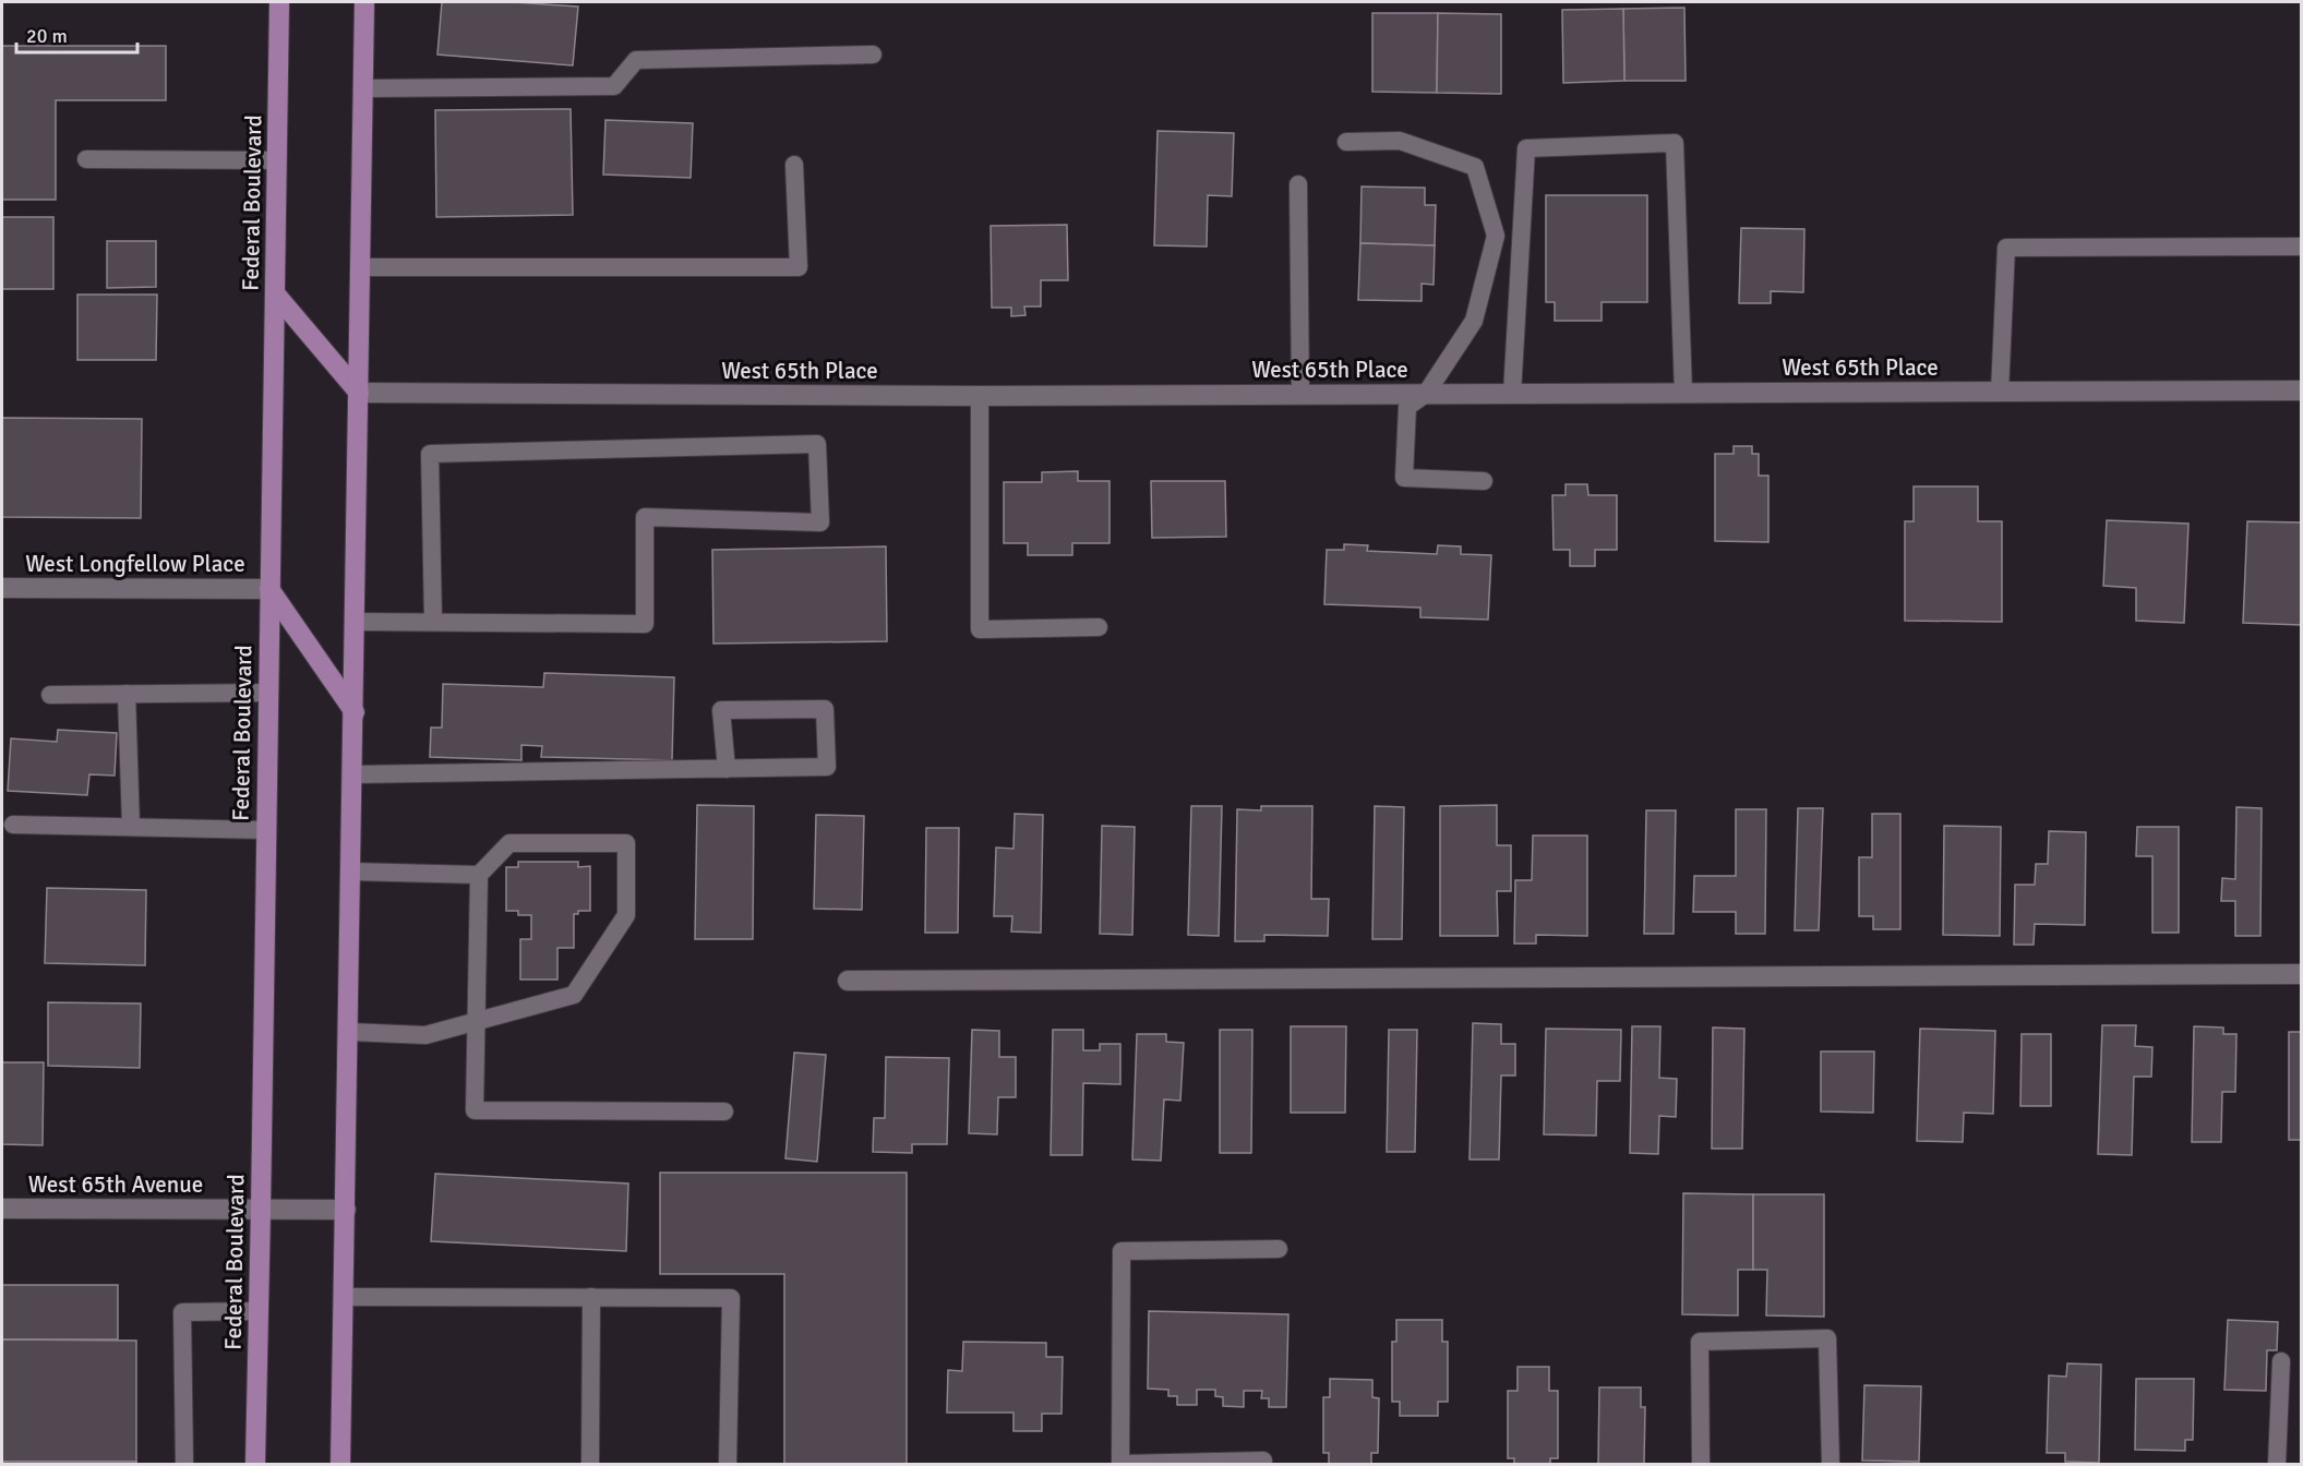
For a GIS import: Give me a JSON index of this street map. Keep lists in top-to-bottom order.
{
  "streets": {
    "main road": ["Federal Boulevard"],
    "street": ["West 65th Place", "West Longfellow Place", "West 65th Avenue"]
  },
  "crossings": [
    ["Federal Boulevard", "West Longfellow Place"],
    ["Federal Boulevard", "West 65th Avenue"]
  ],
  "scale_bar": "20 m"
}
